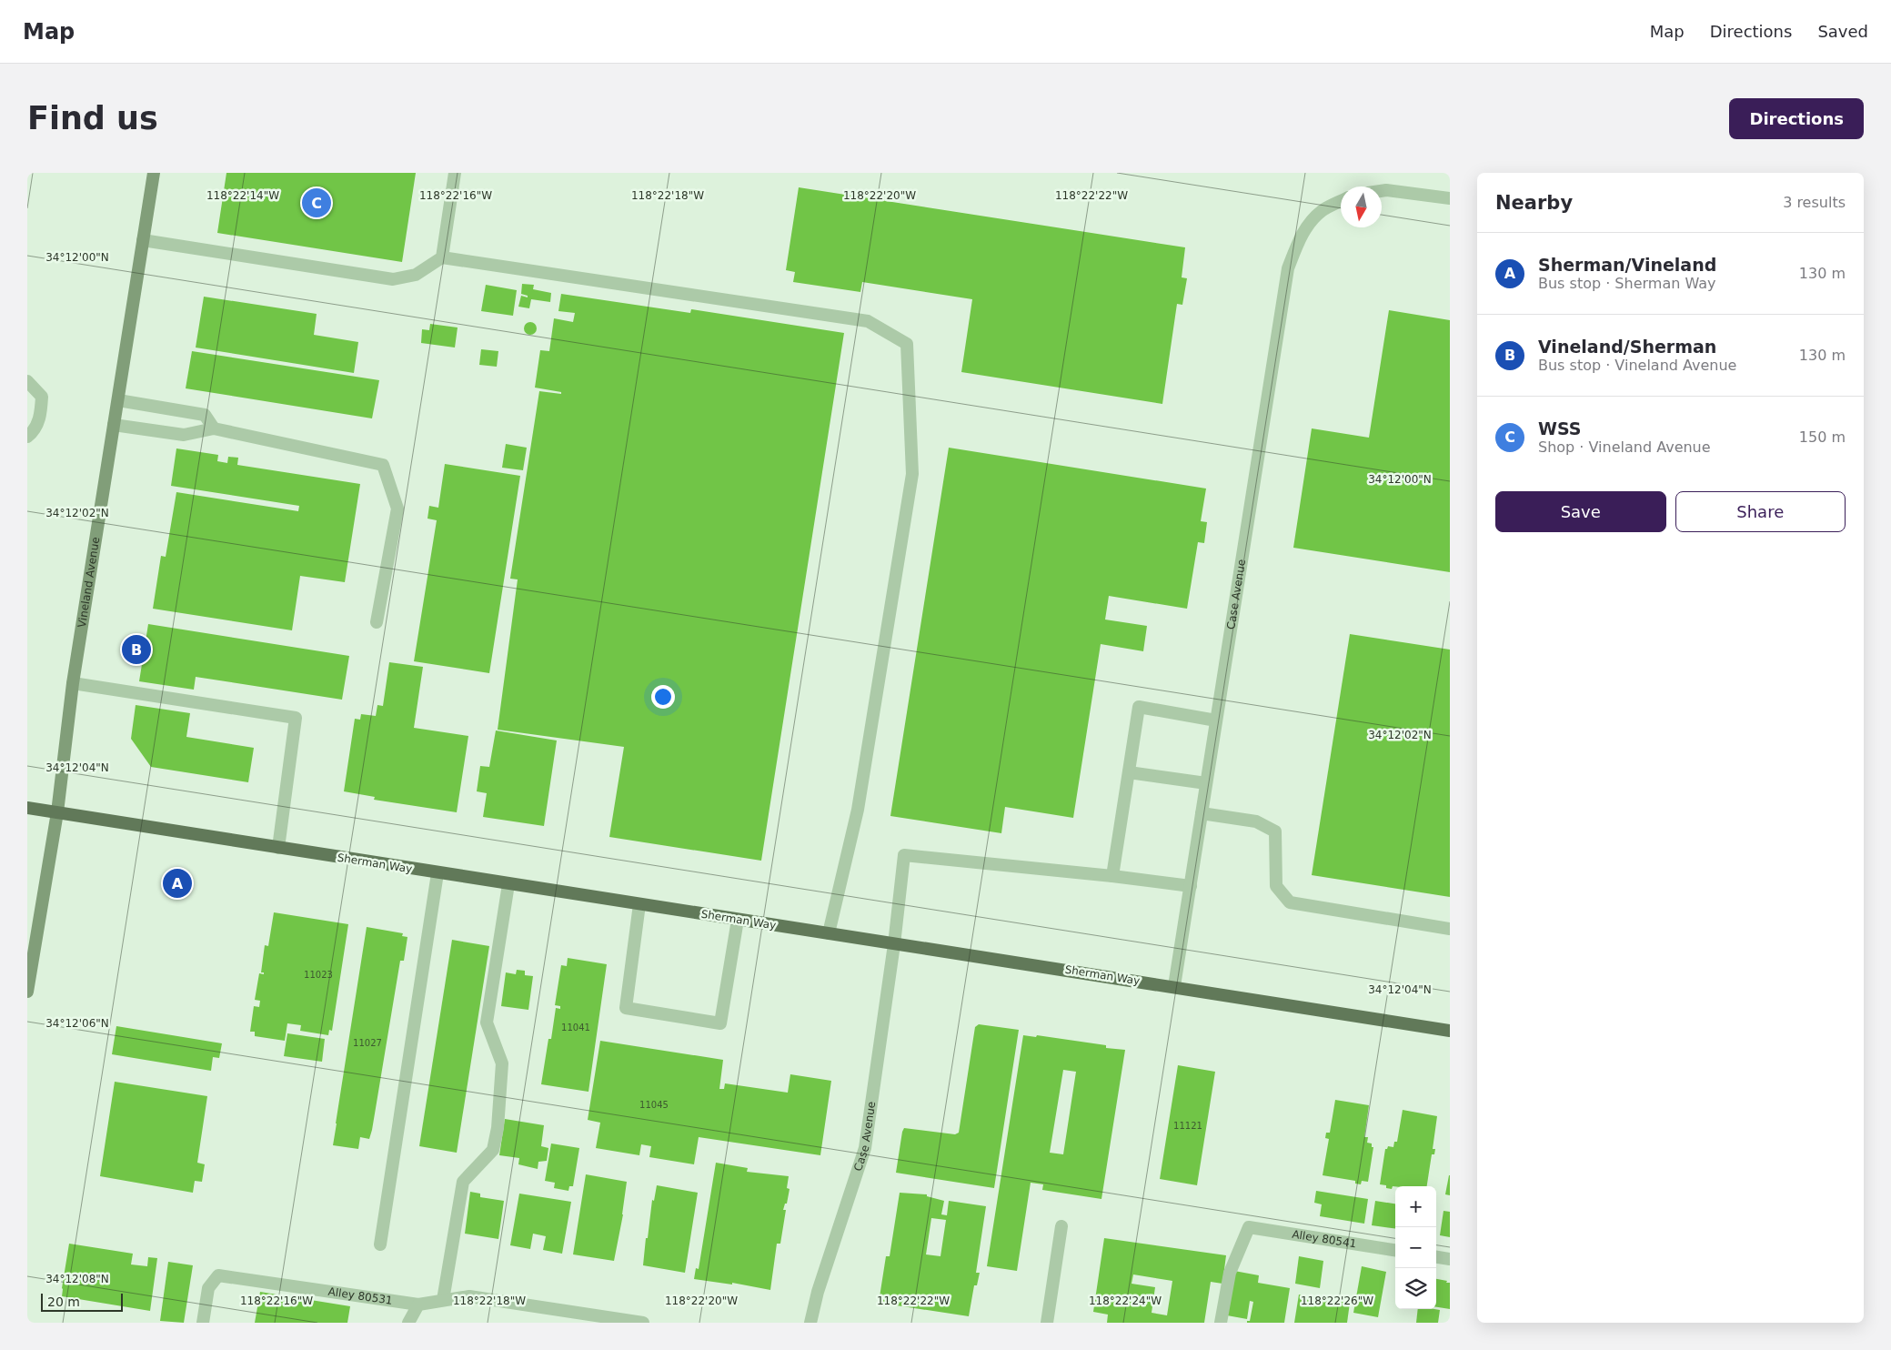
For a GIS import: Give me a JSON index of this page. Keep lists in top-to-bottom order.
{
  "streets": {
    "main road": ["Vineland Avenue", "Sherman Way"],
    "street": ["Case Avenue", "Alley 80541", "Alley 80531"]
  },
  "crossings": [
    ["Vineland Avenue", "Sherman Way"],
    ["Case Avenue", "Sherman Way"]
  ],
  "house_numbers": [
    "11023",
    "11041",
    "11027",
    "11045",
    "11121"
  ],
  "scale_bar": "20 m",
  "north": "bottom",
  "page": {
    "header": "Map",
    "nav": ["Map", "Directions", "Saved"],
    "buttons": [
      "Directions",
      ["Save", "Share"]
    ],
    "title": "Find us",
    "heading": ["Nearby", "3 results"],
    "pins": ["C", "B", "A"],
    "list": [
      {
        "mark": "A",
        "name": "Sherman/Vineland",
        "note": "Bus stop · Sherman Way",
        "value": "130 m"
      },
      {
        "mark": "B",
        "name": "Vineland/Sherman",
        "note": "Bus stop · Vineland Avenue",
        "value": "130 m"
      },
      {
        "mark": "C",
        "name": "WSS",
        "note": "Shop · Vineland Avenue",
        "value": "150 m"
      }
    ],
    "map_buttons": ["+", "−"],
    "scale": "20 m"
  },
  "coordinates": [
    "118°22'14\"W",
    "118°22'16\"W",
    "118°22'18\"W",
    "118°22'20\"W",
    "118°22'22\"W",
    "34°12'00\"N",
    "34°12'02\"N",
    "34°12'04\"N",
    "34°12'06\"N",
    "34°12'08\"N",
    "118°22'24\"W",
    "118°22'26\"W"
  ]
}
